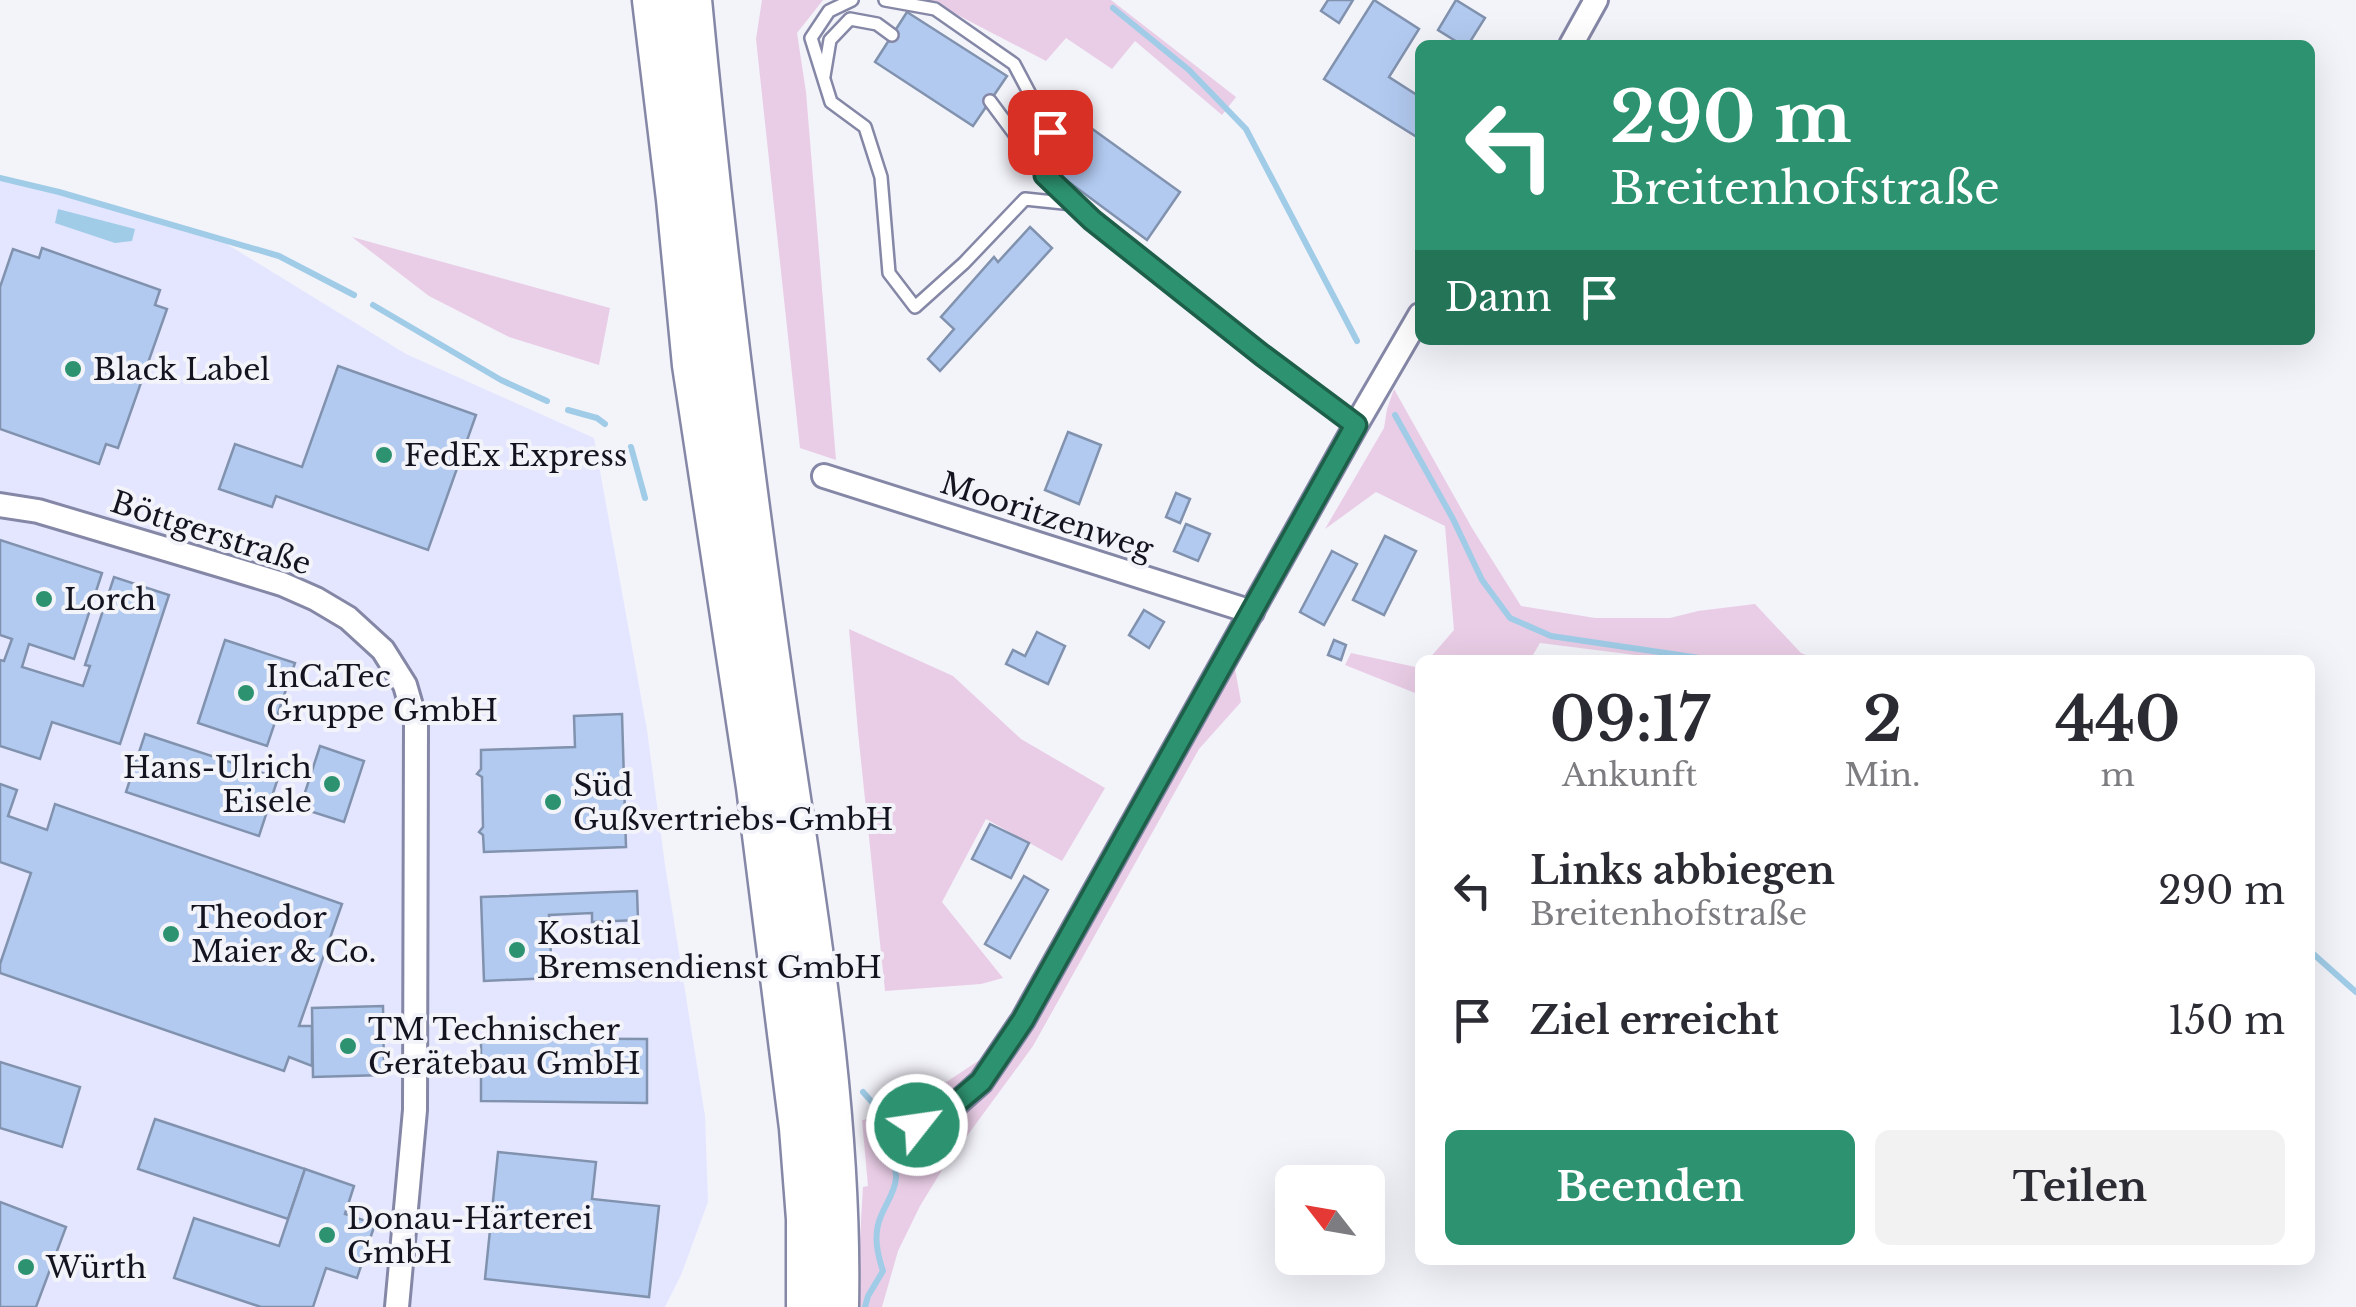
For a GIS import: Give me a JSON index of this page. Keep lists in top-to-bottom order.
{
  "streets": {
    "street": ["Mooritzenweg", "Böttgerstraße"]
  },
  "places": [
    "Black Label",
    "FedEx Express",
    "Lorch",
    "InCaTec Gruppe GmbH",
    "Hans-Ulrich Eisele",
    "Süd Gußvertriebs-GmbH",
    "Theodor Maier & Co.",
    "Kostial Bremsendienst GmbH",
    "TM Technischer Gerätebau GmbH",
    "Donau-Härterei GmbH",
    "Würth"
  ],
  "north": "top left",
  "page": {
    "turn": ["290 m", "Breitenhofstraße"],
    "then": "Dann",
    "eta": [
      "09:17",
      "Ankunft",
      "2",
      "Min.",
      "440",
      "m"
    ],
    "list": [
      {
        "name": "Links abbiegen",
        "note": "Breitenhofstraße",
        "value": "290 m"
      },
      {
        "name": "Ziel erreicht",
        "value": "150 m"
      }
    ],
    "buttons": ["Beenden", "Teilen"]
  }
}
